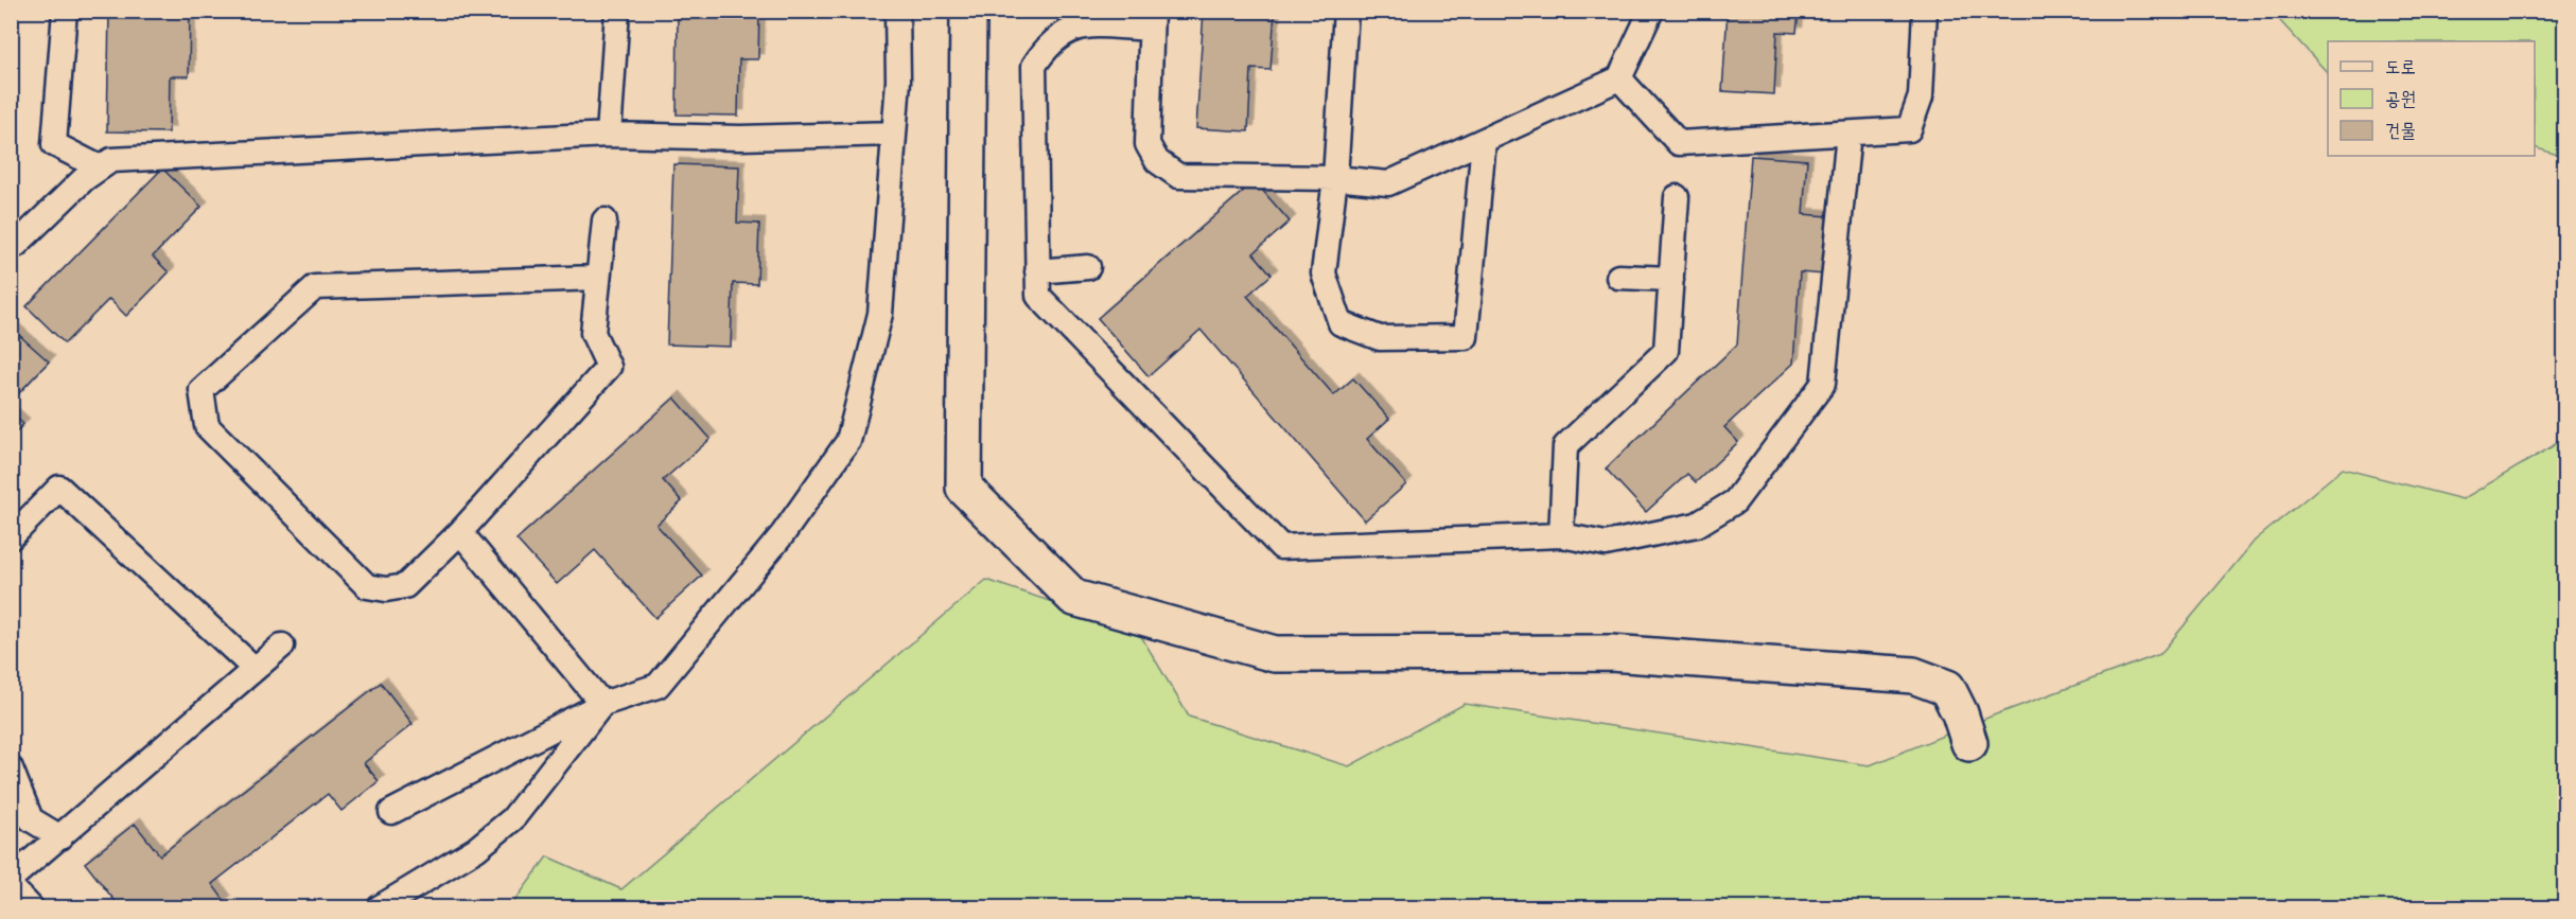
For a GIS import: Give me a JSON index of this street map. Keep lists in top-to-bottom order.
{
  "legend": ["도로", "공원", "건물"]
}
